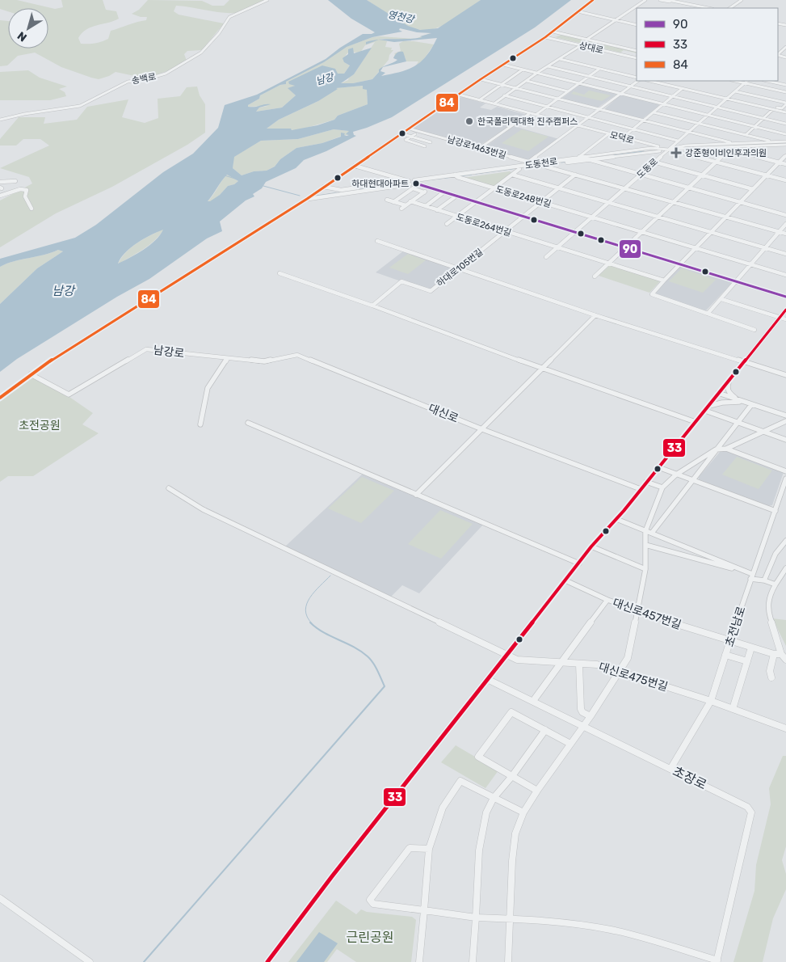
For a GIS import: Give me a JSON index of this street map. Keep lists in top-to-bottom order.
{
  "streets": {
    "street": [
      "상대로",
      "송백로",
      "모덕로",
      "남강로1463번길",
      "도동천로",
      "도동로",
      "도동로248번길",
      "도동로264번길",
      "하대로105번길",
      "남강로",
      "대신로",
      "대신로457번길",
      "초전남로",
      "대신로475번길",
      "초장로"
    ]
  },
  "crossings": [
    ["모덕로", "도동천로"],
    ["모덕로", "도동로"],
    ["남강로1463번길", "도동천로"],
    ["도동천로", "도동로"],
    ["도동천로", "도동로248번길"],
    ["도동로", "도동로248번길"],
    ["도동로", "도동로264번길"],
    ["도동로248번길", "하대로105번길"],
    ["도동로264번길", "하대로105번길"],
    ["남강로", "대신로"],
    ["대신로457번길", "초전남로"],
    ["초전남로", "대신로475번길"],
    ["초전남로", "초장로"]
  ],
  "water": ["영천강", "남강"],
  "parks": ["초전공원", "근린공원"],
  "places": {
    "other": ["한국폴리택대학 진주캠퍼스", "하대현대아파트"],
    "health": ["강준형이비인후과의원"]
  },
  "lines": ["transit line 84", "transit line 90", "transit line 33"],
  "legend": ["90", "33", "84"],
  "north": "bottom left"
}
